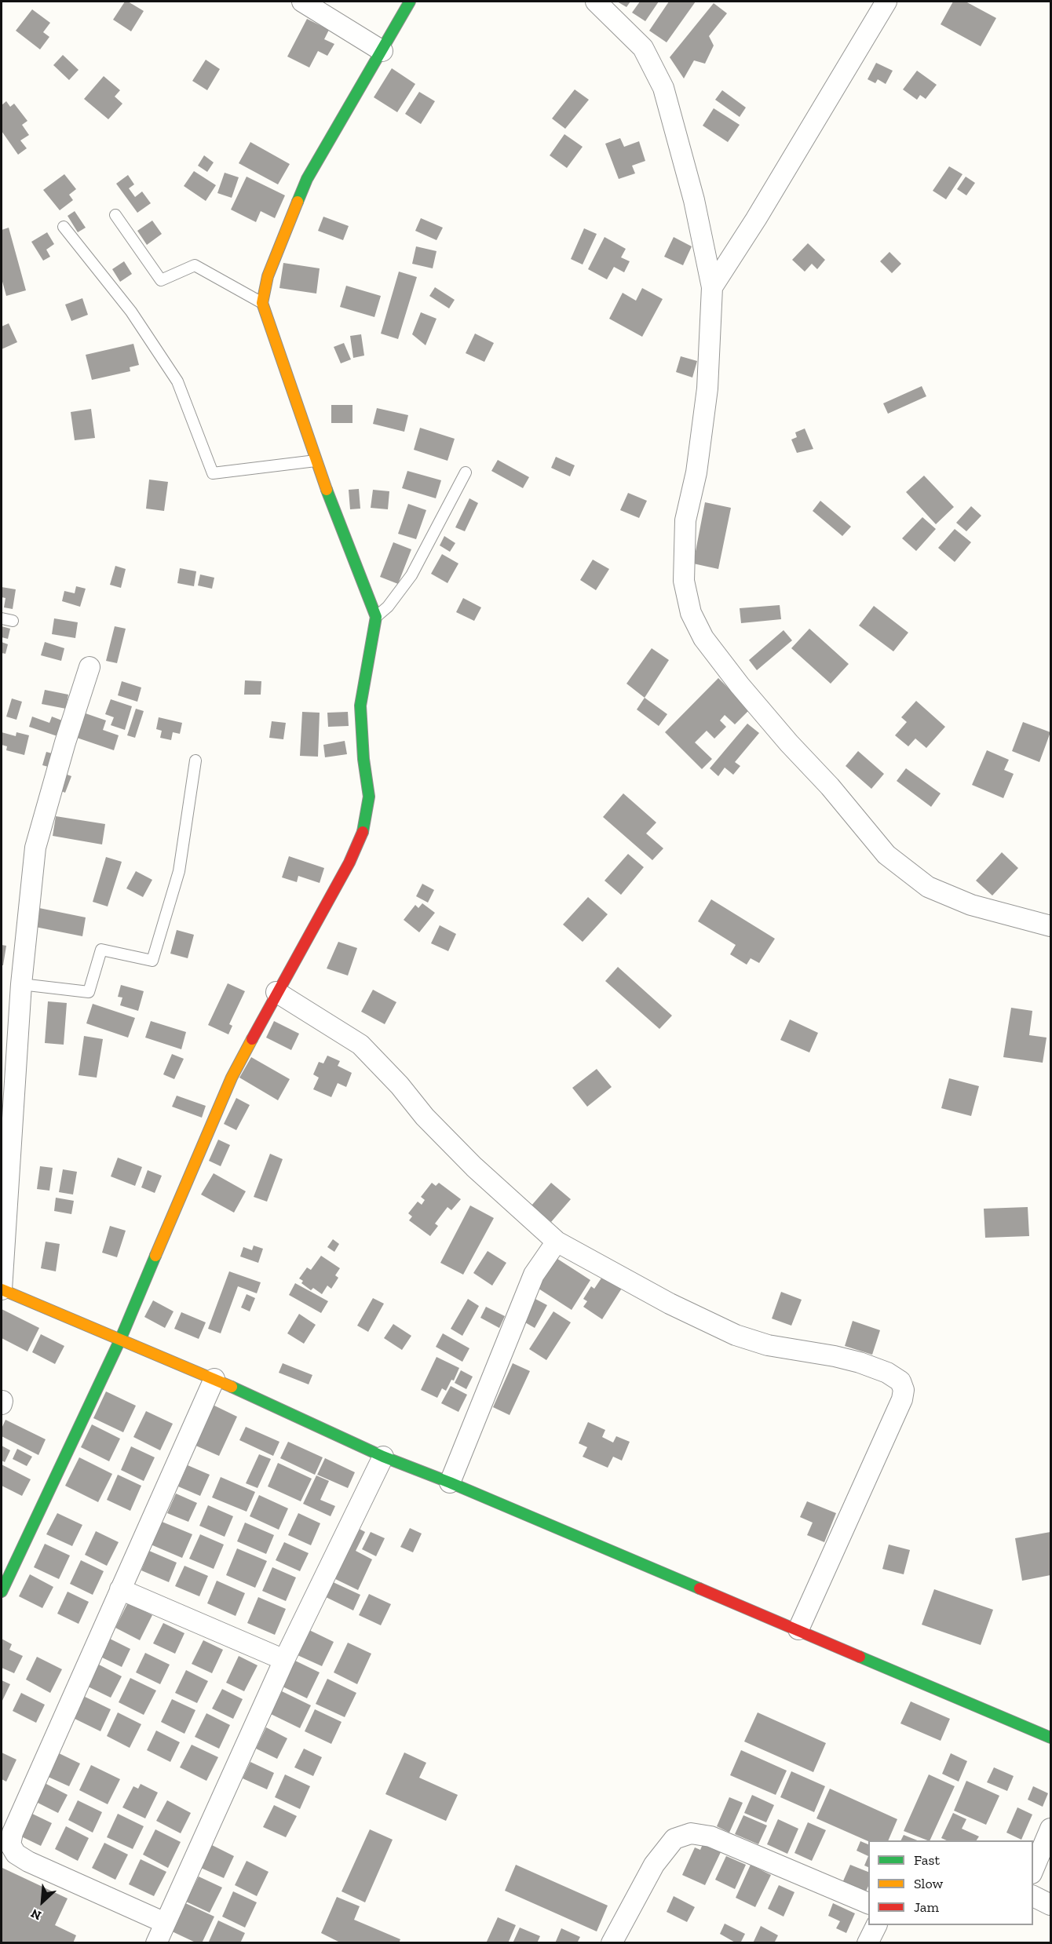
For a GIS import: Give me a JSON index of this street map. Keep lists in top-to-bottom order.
{
  "legend": ["Fast", "Slow", "Jam"],
  "north": "bottom left"
}
